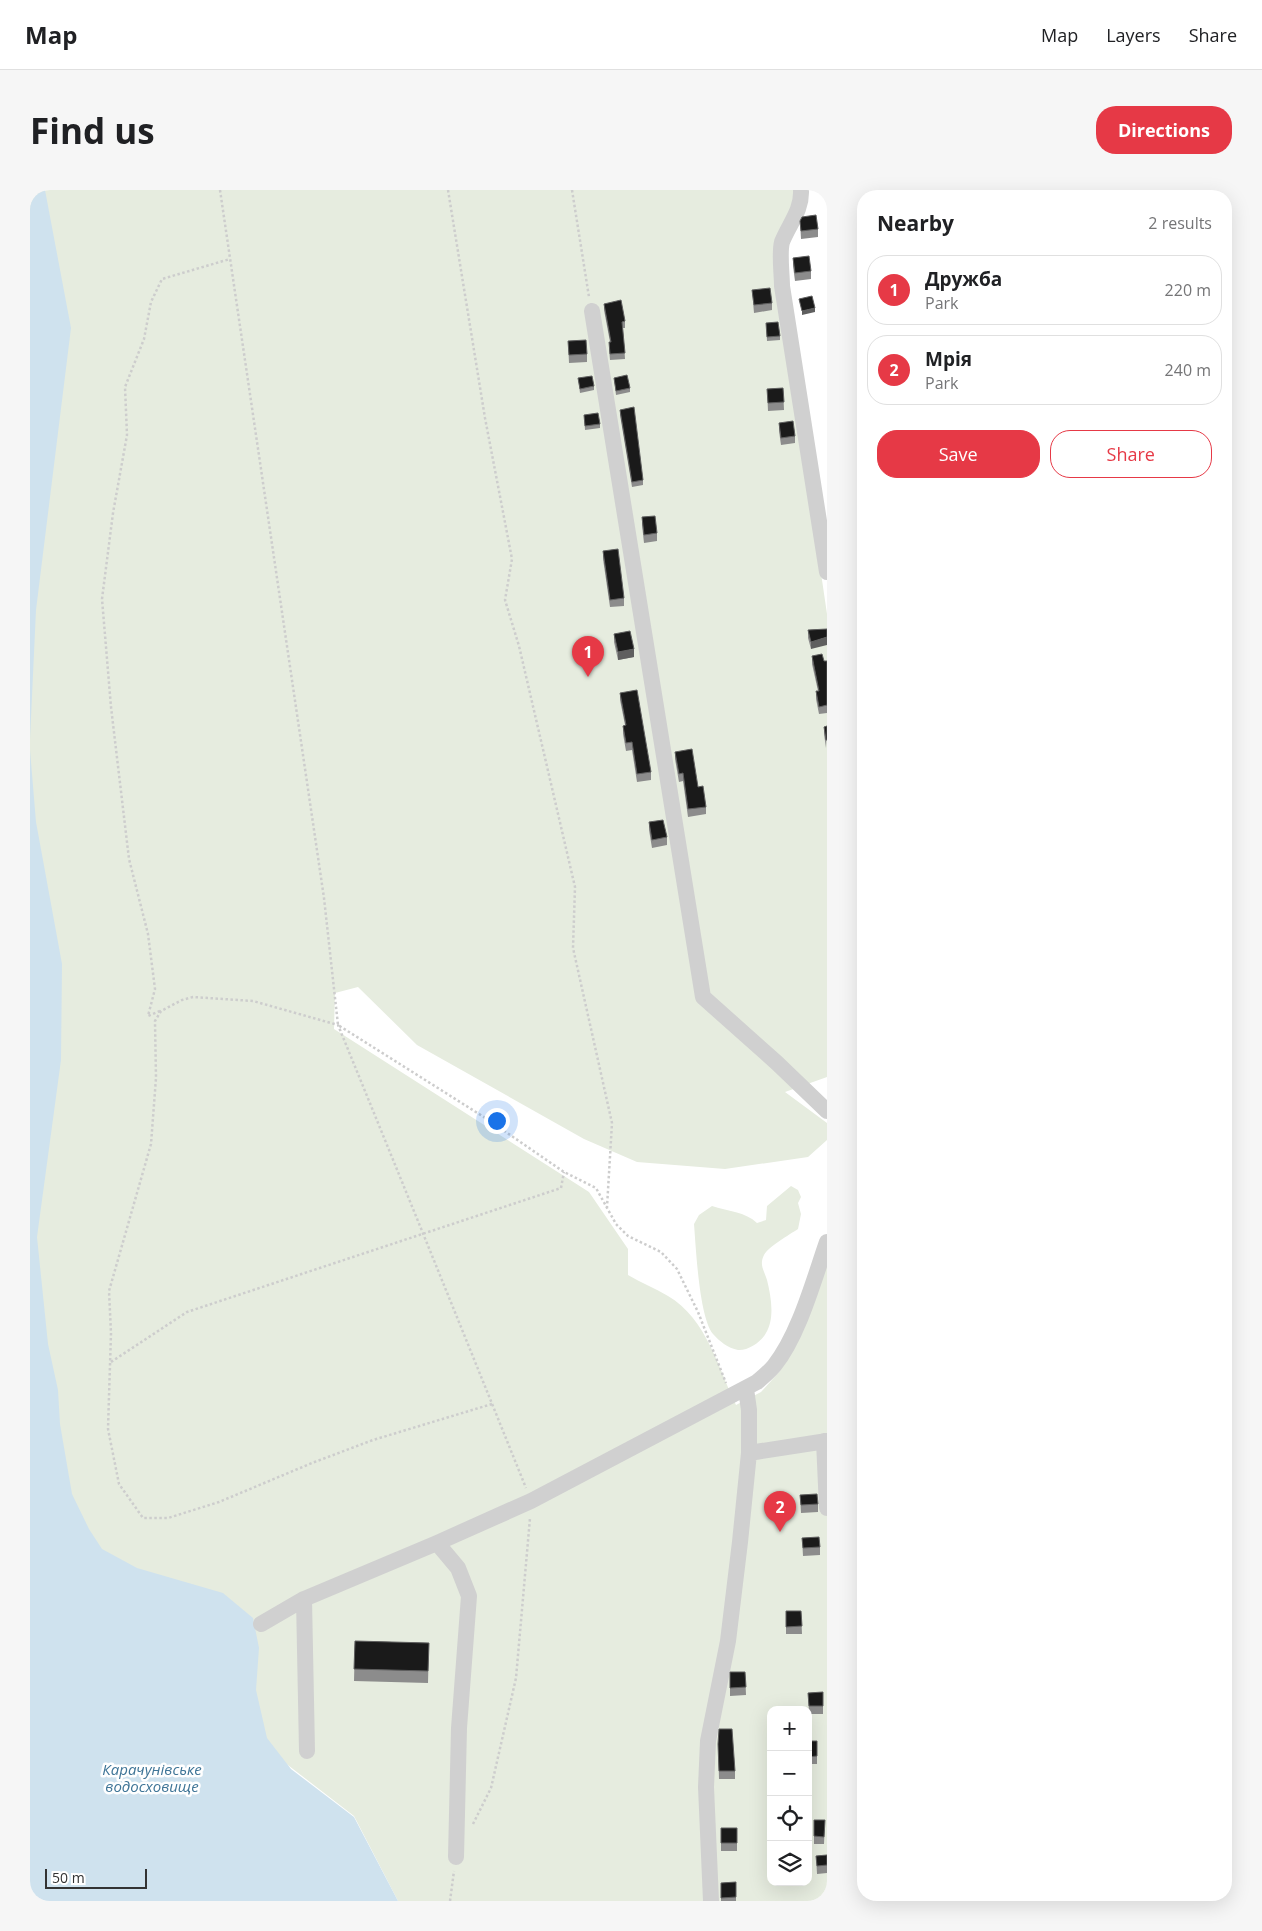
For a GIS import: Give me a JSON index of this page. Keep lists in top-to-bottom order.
{
  "water": ["Карачунівське водосховище"],
  "scale_bar": "50 m",
  "page": {
    "header": "Map",
    "nav": ["Map", "Layers", "Share"],
    "buttons": [
      "Directions",
      ["Save", "Share"]
    ],
    "title": "Find us",
    "heading": ["Nearby", "2 results"],
    "list": [
      {
        "mark": "1",
        "name": "Дружба",
        "note": "Park",
        "value": "220 m"
      },
      {
        "mark": "2",
        "name": "Мрія",
        "note": "Park",
        "value": "240 m"
      }
    ],
    "pins": ["1", "2"],
    "map_buttons": ["+", "−"],
    "scale": "50 m"
  }
}
